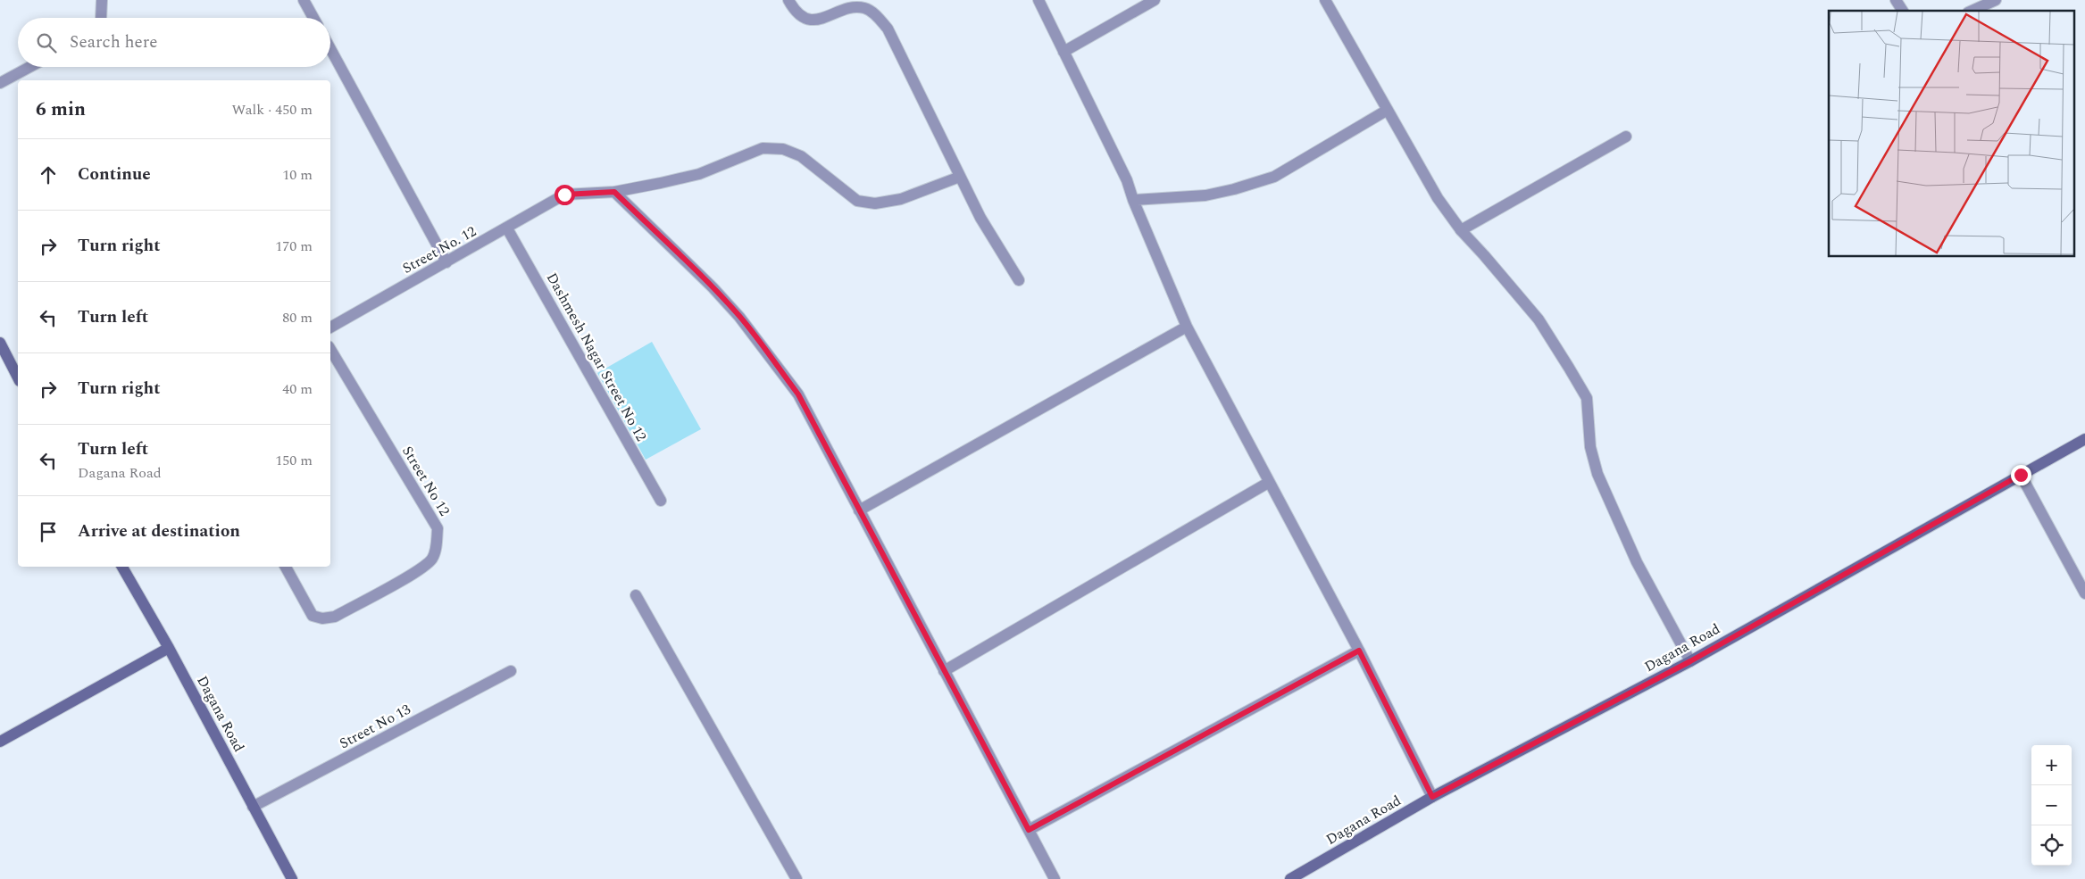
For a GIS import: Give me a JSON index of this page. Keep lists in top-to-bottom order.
{
  "streets": {
    "street": [
      "Street No. 12",
      "Dashmesh Nagar Street No 12",
      "Street No 12",
      "Dagana Road",
      "Street No 13"
    ]
  },
  "crossings": [
    ["Street No. 12", "Dashmesh Nagar Street No 12"],
    ["Dagana Road", "Street No 13"]
  ],
  "page": {
    "search": "Search here",
    "heading": ["6 min", "Walk · 450 m"],
    "list": [
      ["Continue", "10 m"],
      ["Turn right", "170 m"],
      ["Turn left", "80 m"],
      ["Turn right", "40 m"],
      ["Turn left", "Dagana Road", "150 m"],
      "Arrive at destination"
    ],
    "map_buttons": ["+", "−"]
  }
}
